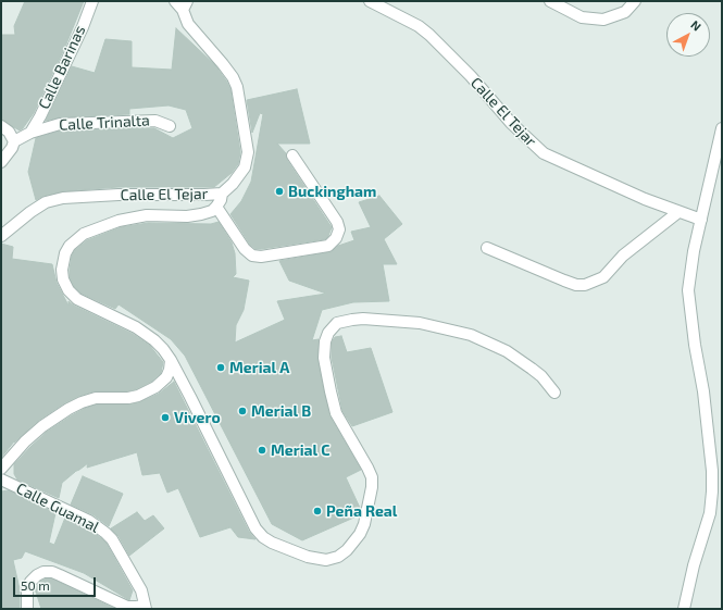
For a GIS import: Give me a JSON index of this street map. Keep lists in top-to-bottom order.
{
  "streets": {
    "street": [
      "Calle Barinas",
      "Calle El Tejar",
      "Calle Trinalta",
      "Calle Guamal"
    ]
  },
  "crossings": [
    ["Calle Barinas", "Calle Trinalta"]
  ],
  "places": [
    "Buckingham",
    "Merial A",
    "Merial B",
    "Vivero",
    "Merial C",
    "Peña Real"
  ],
  "scale_bar": "50 m",
  "north": "top right"
}
